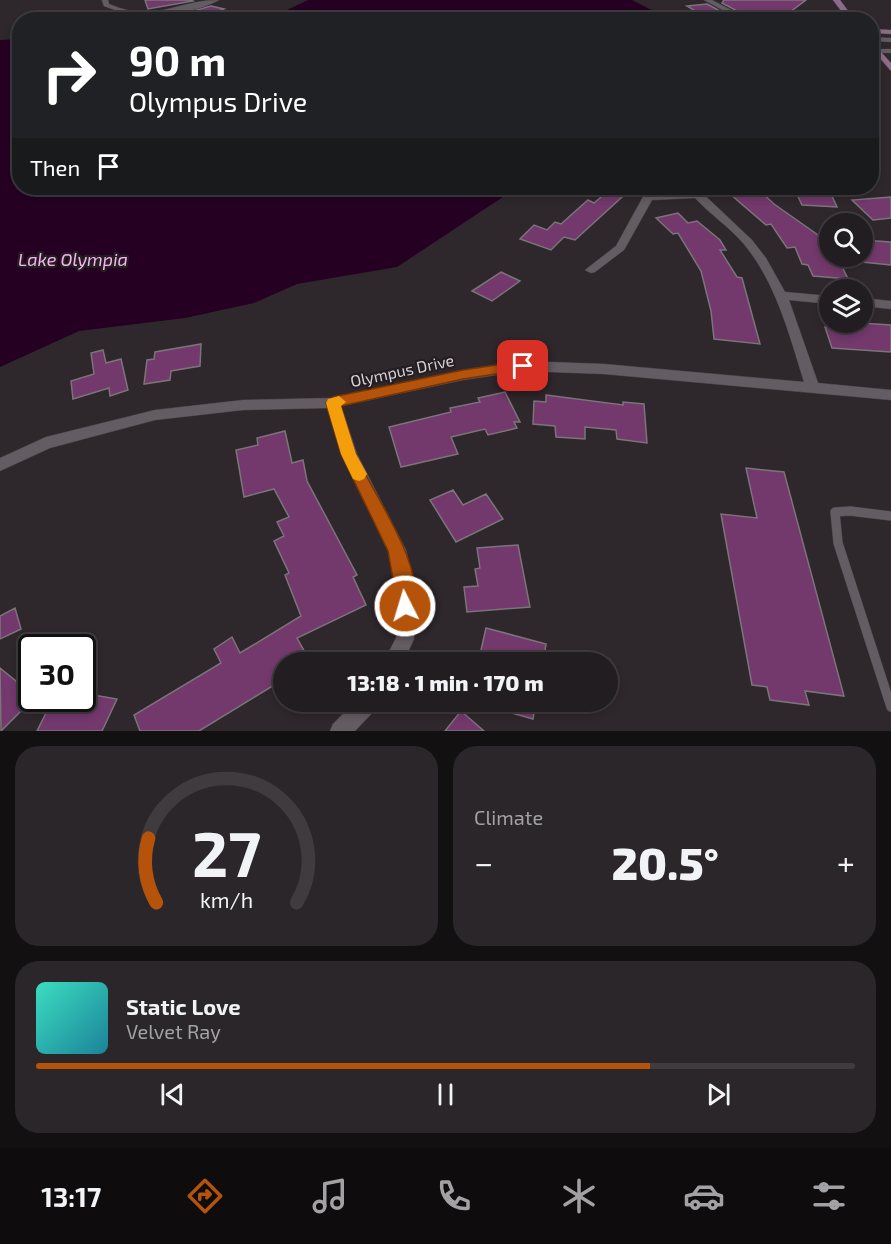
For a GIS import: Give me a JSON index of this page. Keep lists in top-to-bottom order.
{
  "streets": {
    "street": ["Olympus Drive"]
  },
  "water": ["Lake Olympia"],
  "page": {
    "turn": ["90 m", "Olympus Drive"],
    "then": "Then",
    "limit": "30",
    "trip": "13:18 · 1 min · 170 m",
    "tile": "Climate",
    "heat": ["−", "20.5°", "+"],
    "song": ["Static Love", "Velvet Ray"],
    "tabs": "13:17",
    "gauge": ["27", "km/h"]
  }
}
